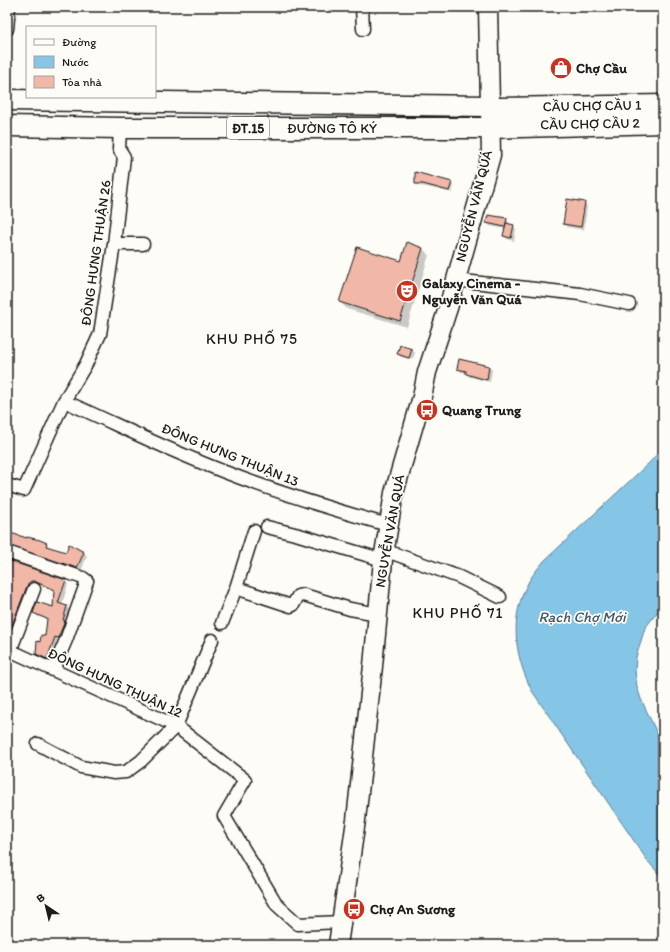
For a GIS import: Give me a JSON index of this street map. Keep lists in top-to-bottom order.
{
  "streets": {
    "main road": [
      "CẦU CHỢ CẦU 1",
      "CẦU CHỢ CẦU 2",
      "ĐT.15",
      "ĐƯỜNG TÔ KÝ",
      "NGUYỄN VĂN QUÁ"
    ],
    "street": ["ĐÔNG HƯNG THUẬN 26", "ĐÔNG HƯNG THUẬN 13", "ĐÔNG HƯNG THUẬN 12"]
  },
  "crossings": [
    ["CẦU CHỢ CẦU 1", "CẦU CHỢ CẦU 2"],
    ["ĐƯỜNG TÔ KÝ", "NGUYỄN VĂN QUÁ"],
    ["ĐƯỜNG TÔ KÝ", "ĐÔNG HƯNG THUẬN 26"],
    ["NGUYỄN VĂN QUÁ", "ĐÔNG HƯNG THUẬN 13"],
    ["NGUYỄN VĂN QUÁ", "ĐÔNG HƯNG THUẬN 12"],
    ["ĐÔNG HƯNG THUẬN 26", "ĐÔNG HƯNG THUẬN 13"]
  ],
  "districts": ["KHU PHỐ 75", "KHU PHỐ 71"],
  "water": ["Rạch Chợ Mới"],
  "places": {
    "shop": ["Chợ Cầu"],
    "theatre": ["Galaxy Cinema - Nguyễn Văn Quá"],
    "bus stop": ["Quang Trung", "Chợ An Sương"]
  },
  "legend": ["Đường", "Nước", "Tòa nhà"],
  "north": "top left"
}
